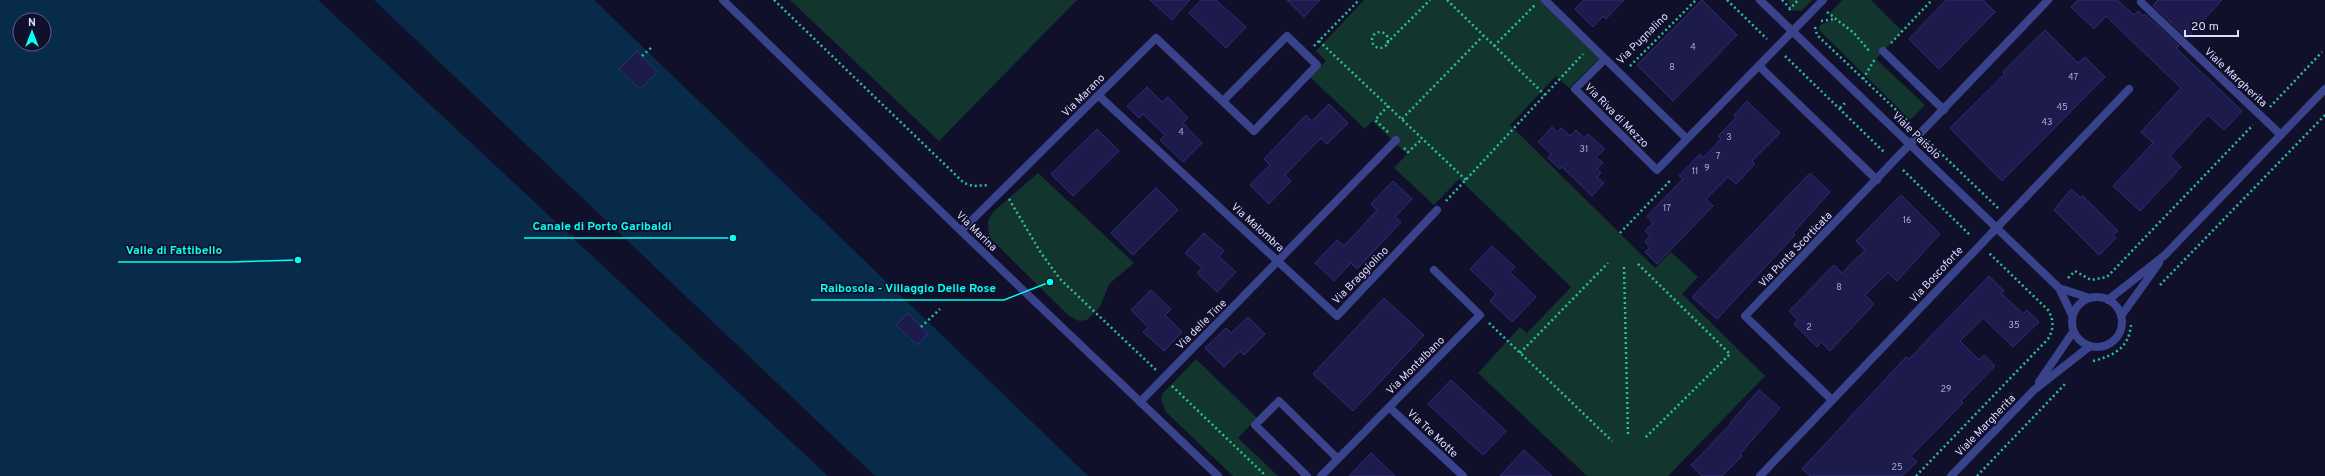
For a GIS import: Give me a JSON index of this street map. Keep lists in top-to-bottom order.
{
  "streets": {
    "street": [
      "Via Pugnalino",
      "Viale Margherita",
      "Via Marano",
      "Via Riva di Mezzo",
      "Viale Paisolo",
      "Via Malombra",
      "Via Marina",
      "Via Punta Scorticata",
      "Via Boscoforte",
      "Via Braggiolino",
      "Via delle Tine",
      "Via Montalbano",
      "Via Tre Motte"
    ]
  },
  "crossings": [
    ["Via Pugnalino", "Via Riva di Mezzo"],
    ["Viale Margherita", "Viale Paisolo"],
    ["Via Marano", "Via Malombra"],
    ["Via Marano", "Via Marina"],
    ["Viale Paisolo", "Via Punta Scorticata"],
    ["Viale Paisolo", "Via Boscoforte"],
    ["Via Malombra", "Via Braggiolino"],
    ["Via Malombra", "Via delle Tine"],
    ["Via Marina", "Via delle Tine"],
    ["Via Punta Scorticata", "Via Boscoforte"],
    ["Via Braggiolino", "Via delle Tine"],
    ["Via Montalbano", "Via Tre Motte"]
  ],
  "places": ["Canale di Porto Garibaldi", "Valle di Fattibello", "Raibosola - Villaggio Delle Rose"],
  "house_numbers": [
    "4",
    "8",
    "47",
    "45",
    "43",
    "4",
    "3",
    "31",
    "7",
    "9",
    "11",
    "17",
    "16",
    "8",
    "35",
    "2",
    "29",
    "25"
  ],
  "scale_bar": "20 m",
  "north": "top"
}
